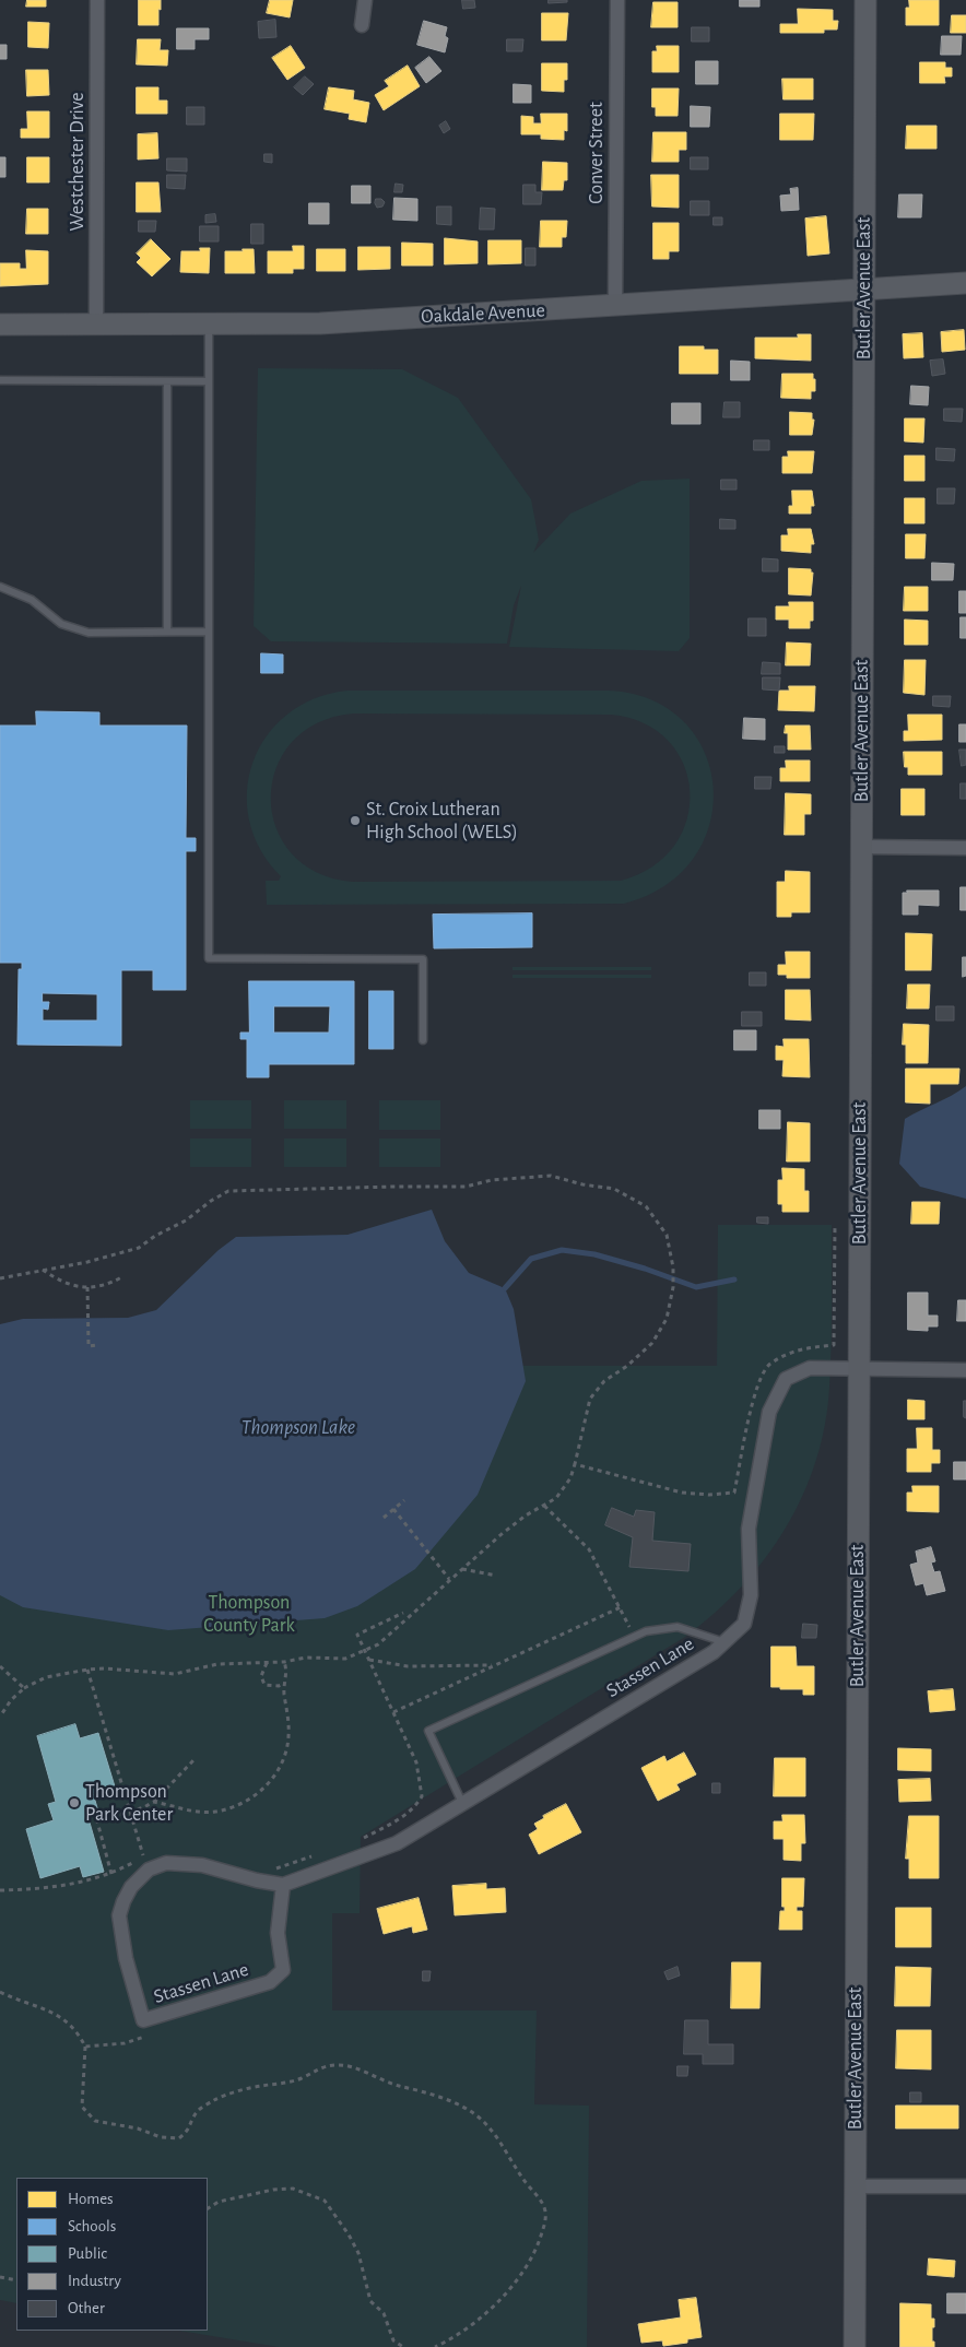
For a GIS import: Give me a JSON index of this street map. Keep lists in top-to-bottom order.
{
  "streets": {
    "street": [
      "Conver Street",
      "Westchester Drive",
      "Butler Avenue East",
      "Oakdale Avenue",
      "Stassen Lane"
    ]
  },
  "crossings": [
    ["Conver Street", "Oakdale Avenue"],
    ["Westchester Drive", "Oakdale Avenue"],
    ["Butler Avenue East", "Oakdale Avenue"],
    ["Butler Avenue East", "Stassen Lane"]
  ],
  "water": ["Thompson Lake"],
  "parks": ["Thompson County Park"],
  "places": ["St. Croix Lutheran High School (WELS)", "Thompson Park Center"],
  "legend": [
    "Homes",
    "Schools",
    "Public",
    "Industry",
    "Other"
  ]
}
